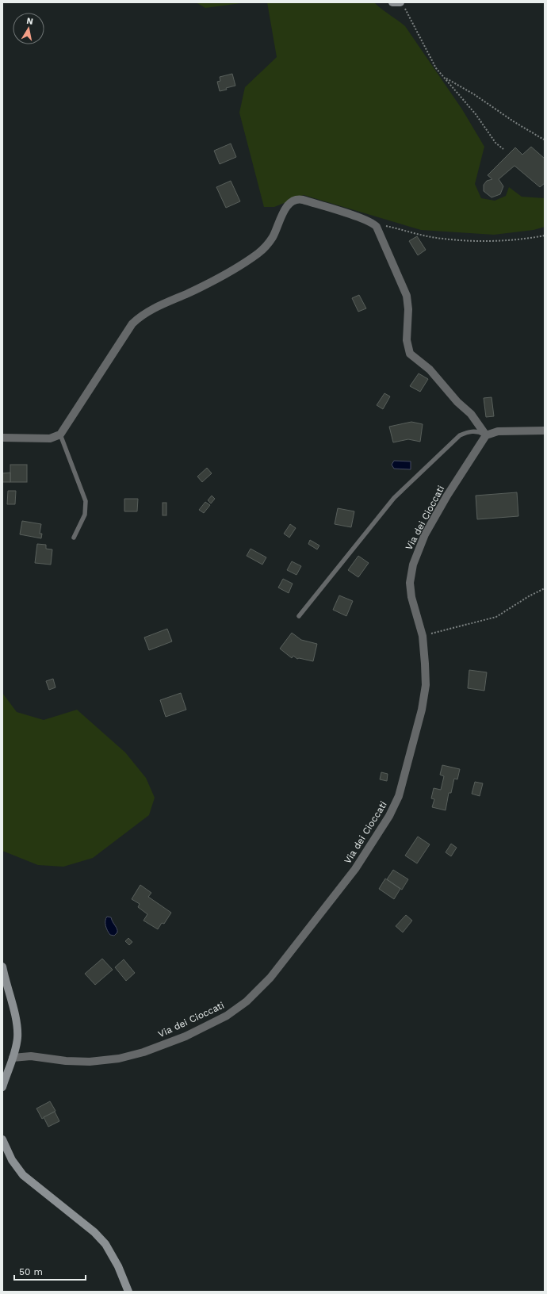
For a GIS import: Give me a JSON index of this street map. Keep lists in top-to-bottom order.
{
  "streets": {
    "street": ["Via dei Cioccati"]
  },
  "scale_bar": "50 m",
  "north": "top"
}
